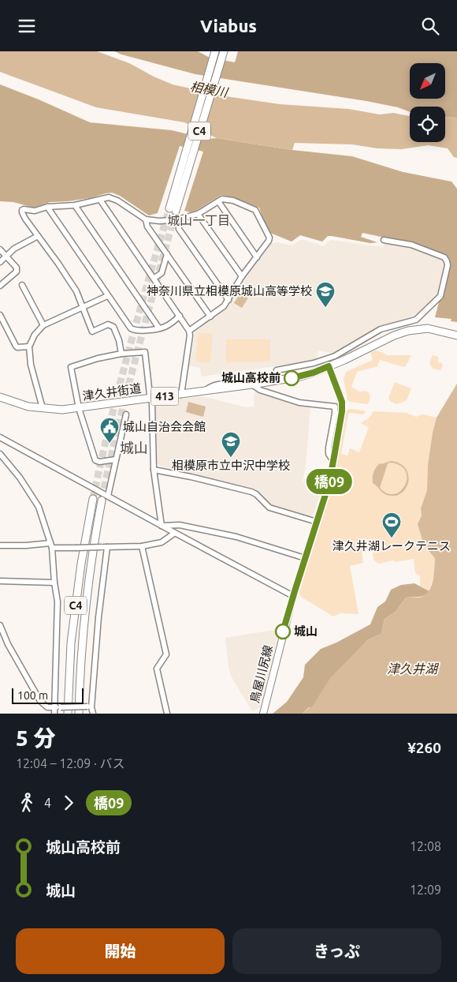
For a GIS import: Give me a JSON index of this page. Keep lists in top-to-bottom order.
{
  "streets": {
    "highway": ["C4", "津久井街道", "413"],
    "main road": ["鳥屋川尻線"]
  },
  "crossings": [
    ["津久井街道", "鳥屋川尻線"]
  ],
  "districts": ["城山一丁目", "城山"],
  "water": ["相模川", "津久井湖"],
  "places": {
    "school or university": ["神奈川県立相模原城山高等学校", "相模原市立中沢中学校"],
    "other": ["城山高校前", "城山"],
    "public building": ["城山自治会会館"],
    "sports": ["津久井湖レークテニス"]
  },
  "lines": ["bus line 橋09"],
  "scale_bar": "100 m",
  "north": "bottom left",
  "page": {
    "header": "Viabus",
    "on_map": "橋09",
    "scale": "100 m",
    "heading": ["5 分", "12:04 – 12:09 · バス", "¥260"],
    "legs": ["4", "橋09"],
    "list": [
      {
        "name": "城山高校前",
        "value": "12:08"
      },
      {
        "name": "城山",
        "value": "12:09"
      }
    ],
    "buttons": ["開始", "きっぷ"]
  }
}
